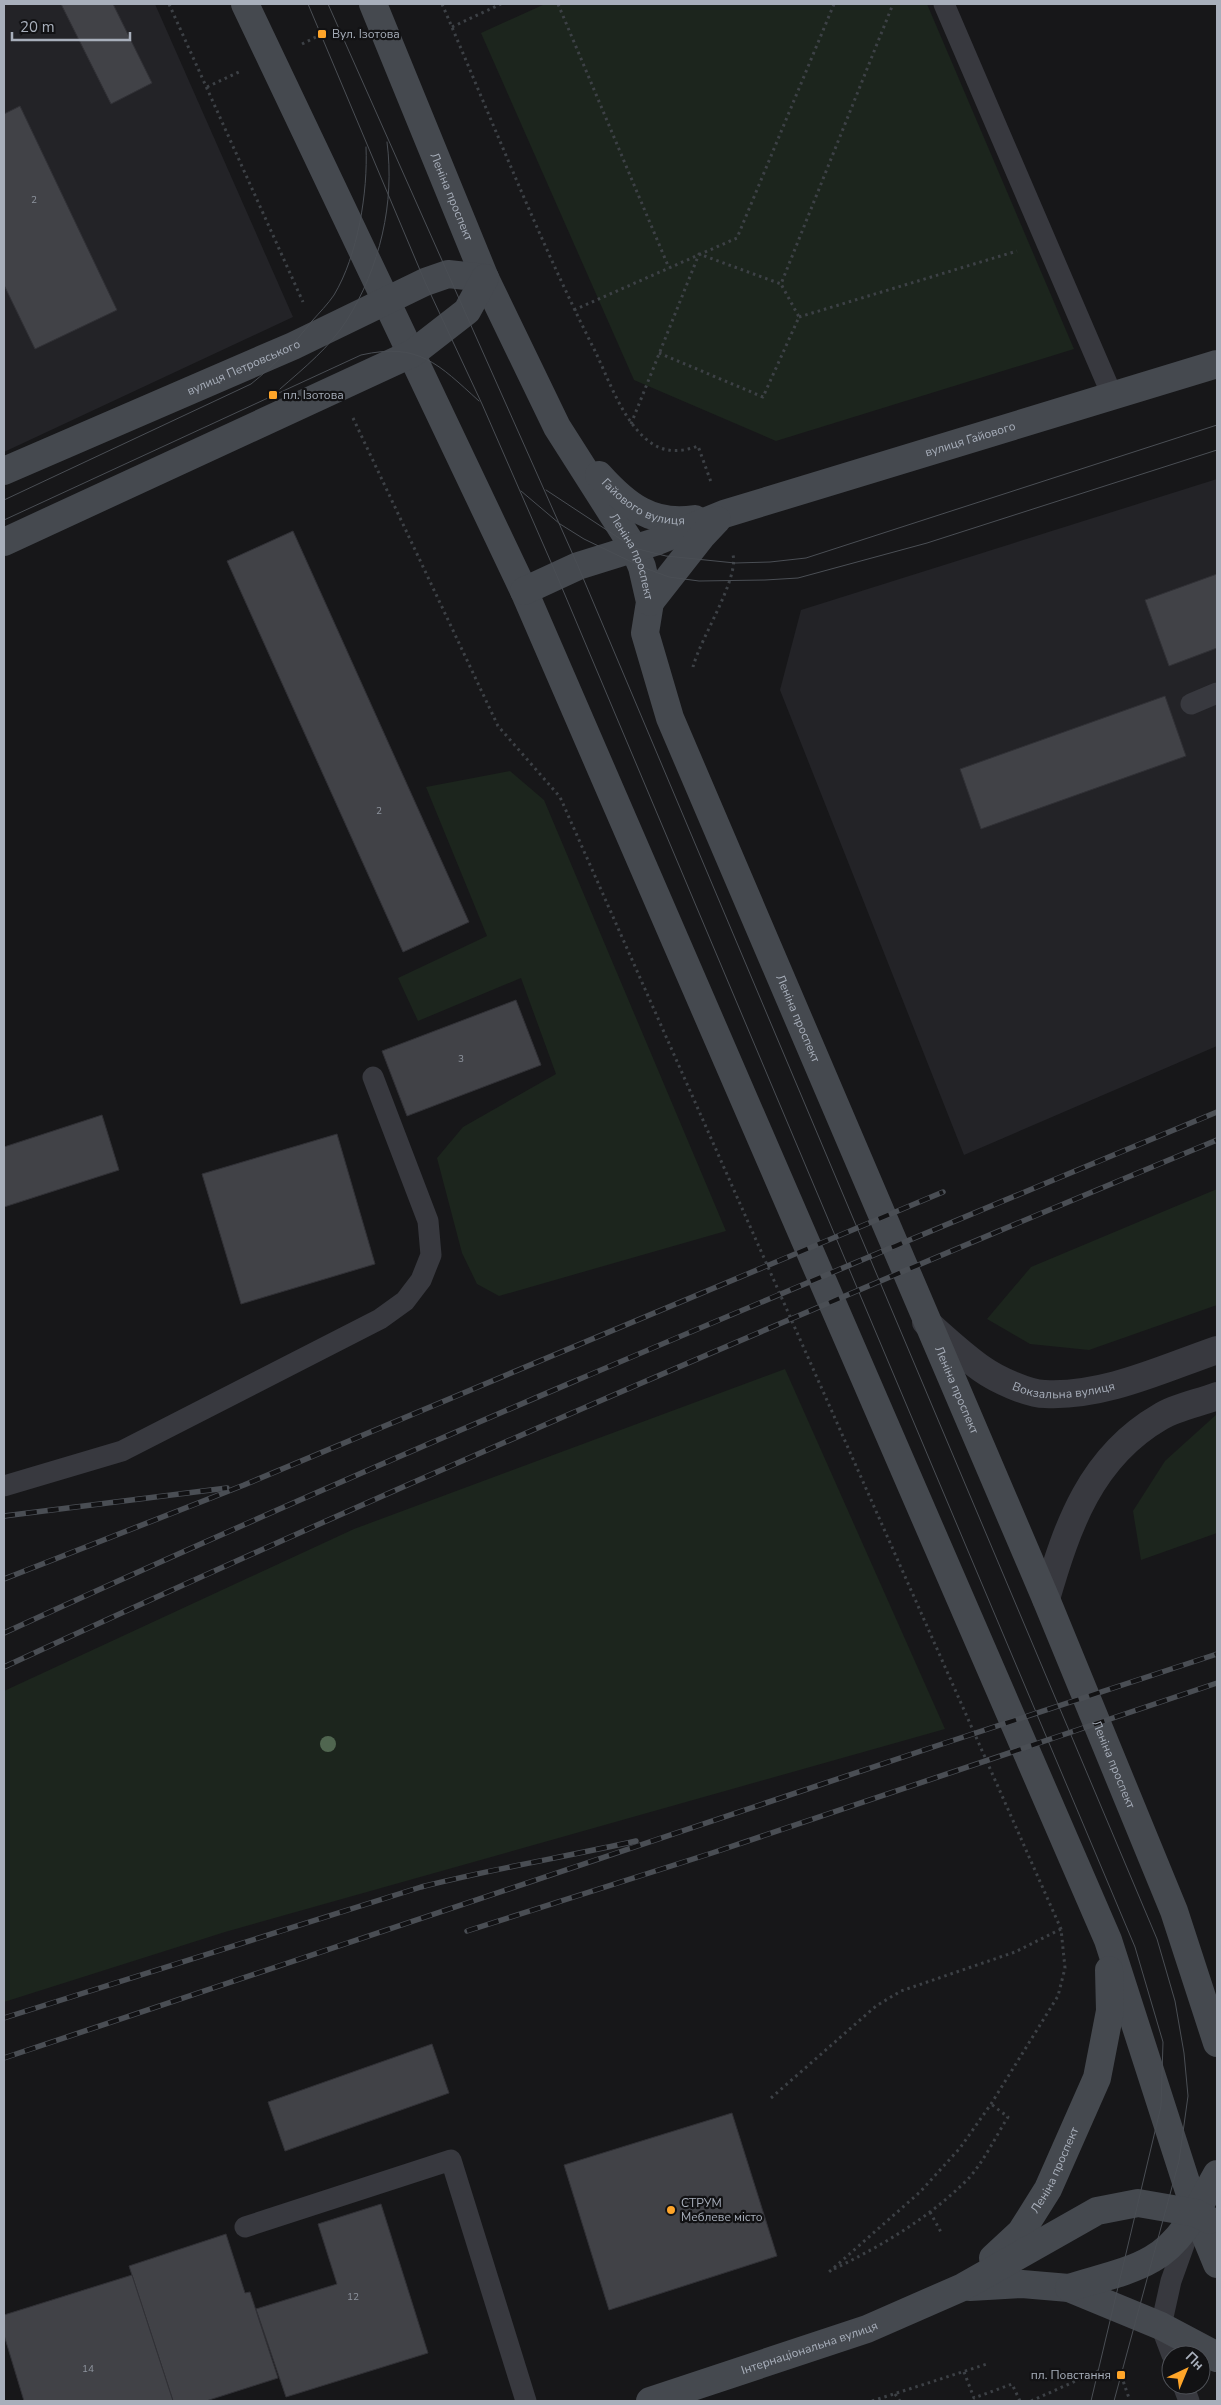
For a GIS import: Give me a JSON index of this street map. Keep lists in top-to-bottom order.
{
  "streets": {
    "main road": [
      "Леніна проспект",
      "вулиця Петровського",
      "вулиця Гайового",
      "Гайового вулиця",
      "Інтернаціональна вулиця"
    ],
    "street": ["Вокзальна вулиця"]
  },
  "crossings": [
    ["Леніна проспект", "вулиця Петровського"],
    ["Леніна проспект", "Гайового вулиця"],
    ["Леніна проспект", "Вокзальна вулиця"],
    ["Леніна проспект", "Інтернаціональна вулиця"],
    ["вулиця Гайового", "Гайового вулиця"]
  ],
  "places": {
    "transit": ["Вул. Ізотова", "пл. Ізотова", "пл. Повстання"],
    "other": ["СТРУМ Меблеве місто"]
  },
  "house_numbers": [
    "2",
    "2",
    "3",
    "12",
    "14"
  ],
  "scale_bar": "20 m",
  "north": "top right"
}
